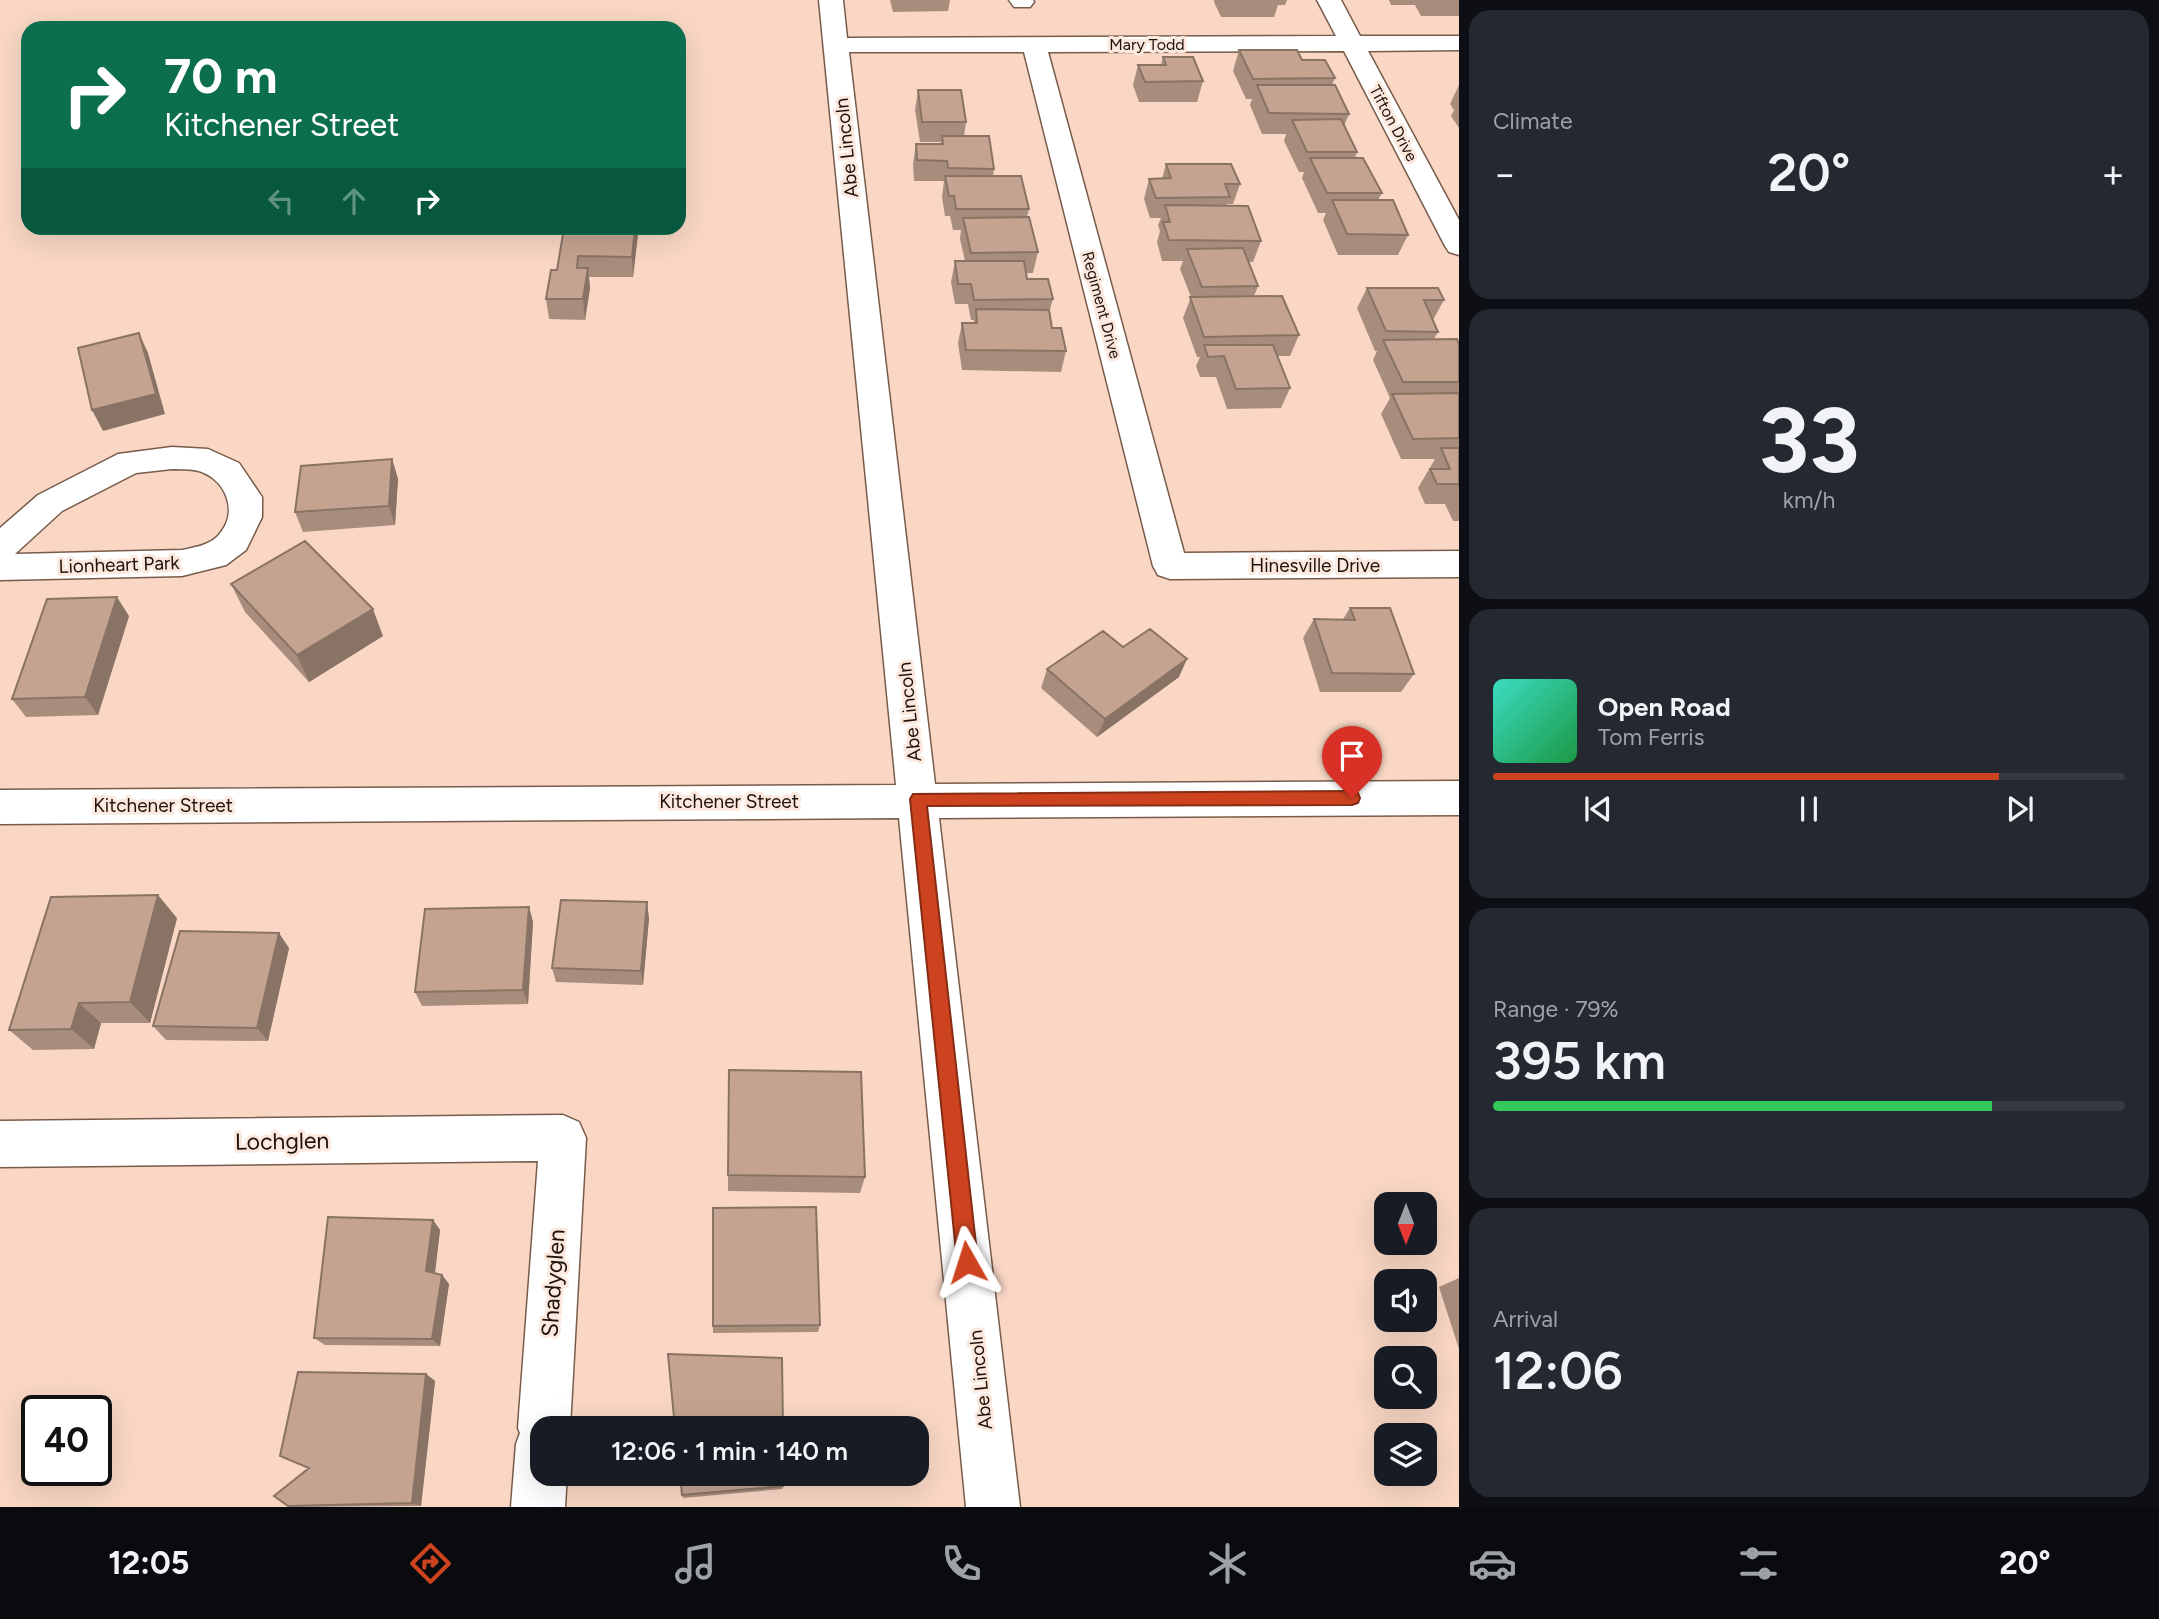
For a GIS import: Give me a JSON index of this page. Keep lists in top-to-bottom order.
{
  "streets": {
    "street": [
      "Mary Todd",
      "Tifton Drive",
      "Abe Lincoln",
      "Regiment Drive",
      "Lionheart Park",
      "Hinesville Drive",
      "Kitchener Street",
      "Lochglen",
      "Shadyglen"
    ]
  },
  "crossings": [
    ["Mary Todd", "Tifton Drive"],
    ["Mary Todd", "Abe Lincoln"],
    ["Mary Todd", "Regiment Drive"],
    ["Abe Lincoln", "Kitchener Street"],
    ["Regiment Drive", "Hinesville Drive"],
    ["Lochglen", "Shadyglen"]
  ],
  "north": "bottom",
  "page": {
    "tile": [
      "Climate",
      ["33", "km/h"],
      ["Range · 79%", "395 km"],
      ["Arrival", "12:06"]
    ],
    "turn": ["70 m", "Kitchener Street"],
    "heat": ["−", "20°", "+"],
    "song": ["Open Road", "Tom Ferris"],
    "limit": "40",
    "trip": "12:06 · 1 min · 140 m",
    "tabs": ["12:05", "20°"]
  }
}
